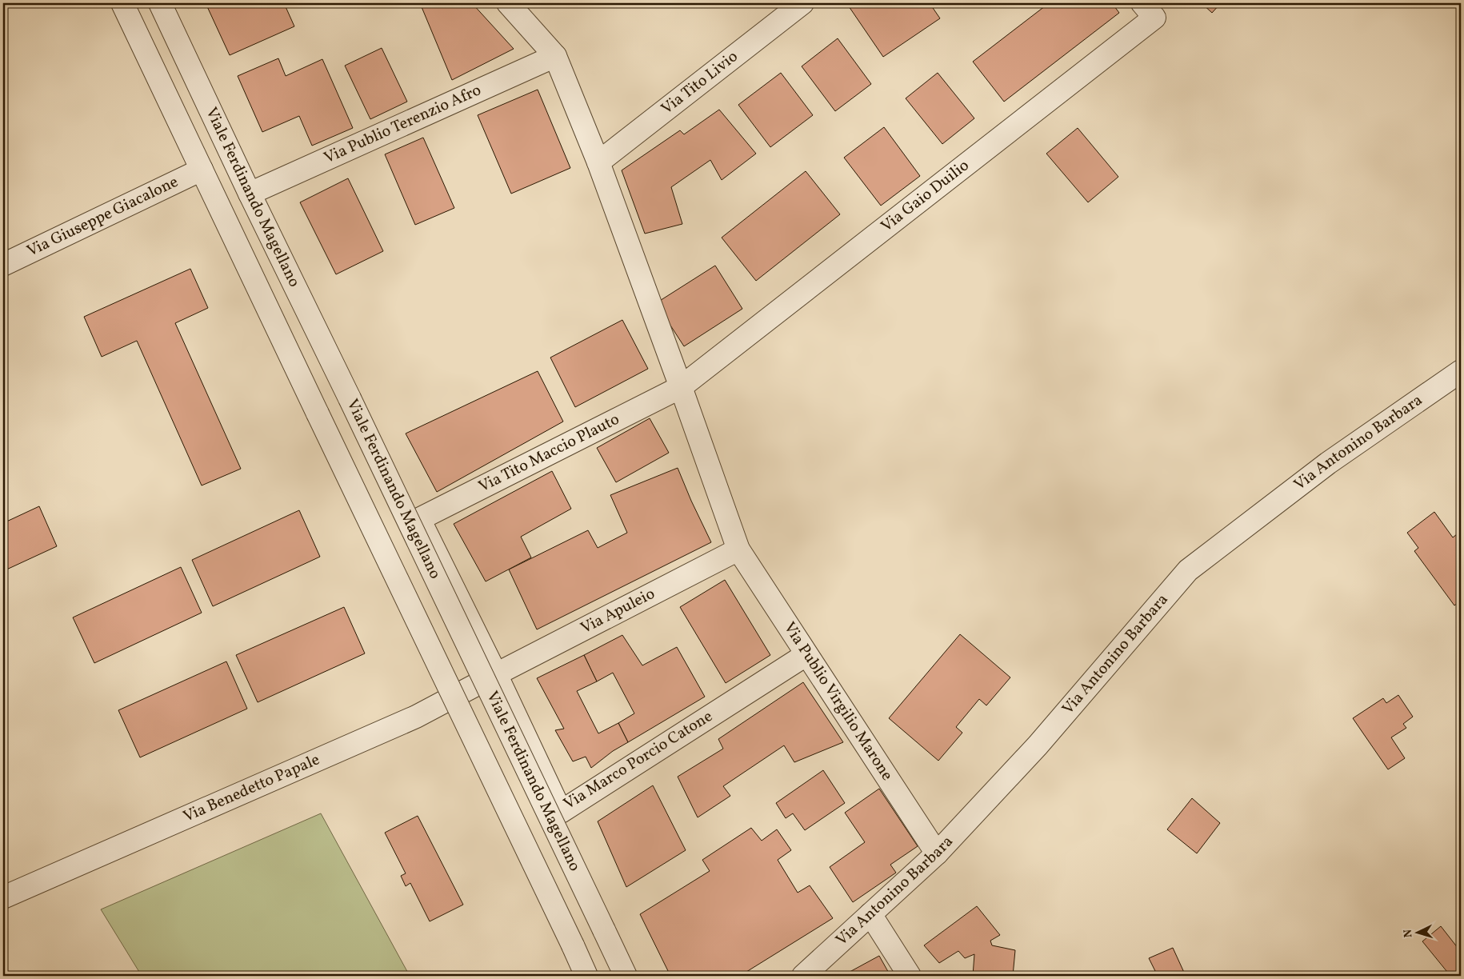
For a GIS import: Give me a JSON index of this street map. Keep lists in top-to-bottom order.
{
  "streets": {
    "street": [
      "Via Tito Livio",
      "Via Publio Terenzio Afro",
      "Via Gaio Duilio",
      "Viale Ferdinando Magellano",
      "Via Giuseppe Giacalone",
      "Via Antonino Barbara",
      "Via Tito Maccio Plauto",
      "Via Apuleio",
      "Via Publio Virgilio Marone",
      "Via Marco Porcio Catone",
      "Via Benedetto Papale"
    ]
  },
  "crossings": [
    ["Via Tito Livio", "Via Publio Virgilio Marone"],
    ["Via Publio Terenzio Afro", "Viale Ferdinando Magellano"],
    ["Via Publio Terenzio Afro", "Via Publio Virgilio Marone"],
    ["Via Gaio Duilio", "Via Tito Maccio Plauto"],
    ["Via Gaio Duilio", "Via Publio Virgilio Marone"],
    ["Viale Ferdinando Magellano", "Via Giuseppe Giacalone"],
    ["Via Antonino Barbara", "Via Publio Virgilio Marone"],
    ["Via Tito Maccio Plauto", "Via Publio Virgilio Marone"],
    ["Via Tito Maccio Plauto", "Via Marco Porcio Catone"],
    ["Via Apuleio", "Via Publio Virgilio Marone"],
    ["Via Apuleio", "Via Marco Porcio Catone"],
    ["Via Apuleio", "Via Benedetto Papale"],
    ["Via Publio Virgilio Marone", "Via Marco Porcio Catone"],
    ["Via Marco Porcio Catone", "Via Benedetto Papale"]
  ],
  "north": "left"
}
